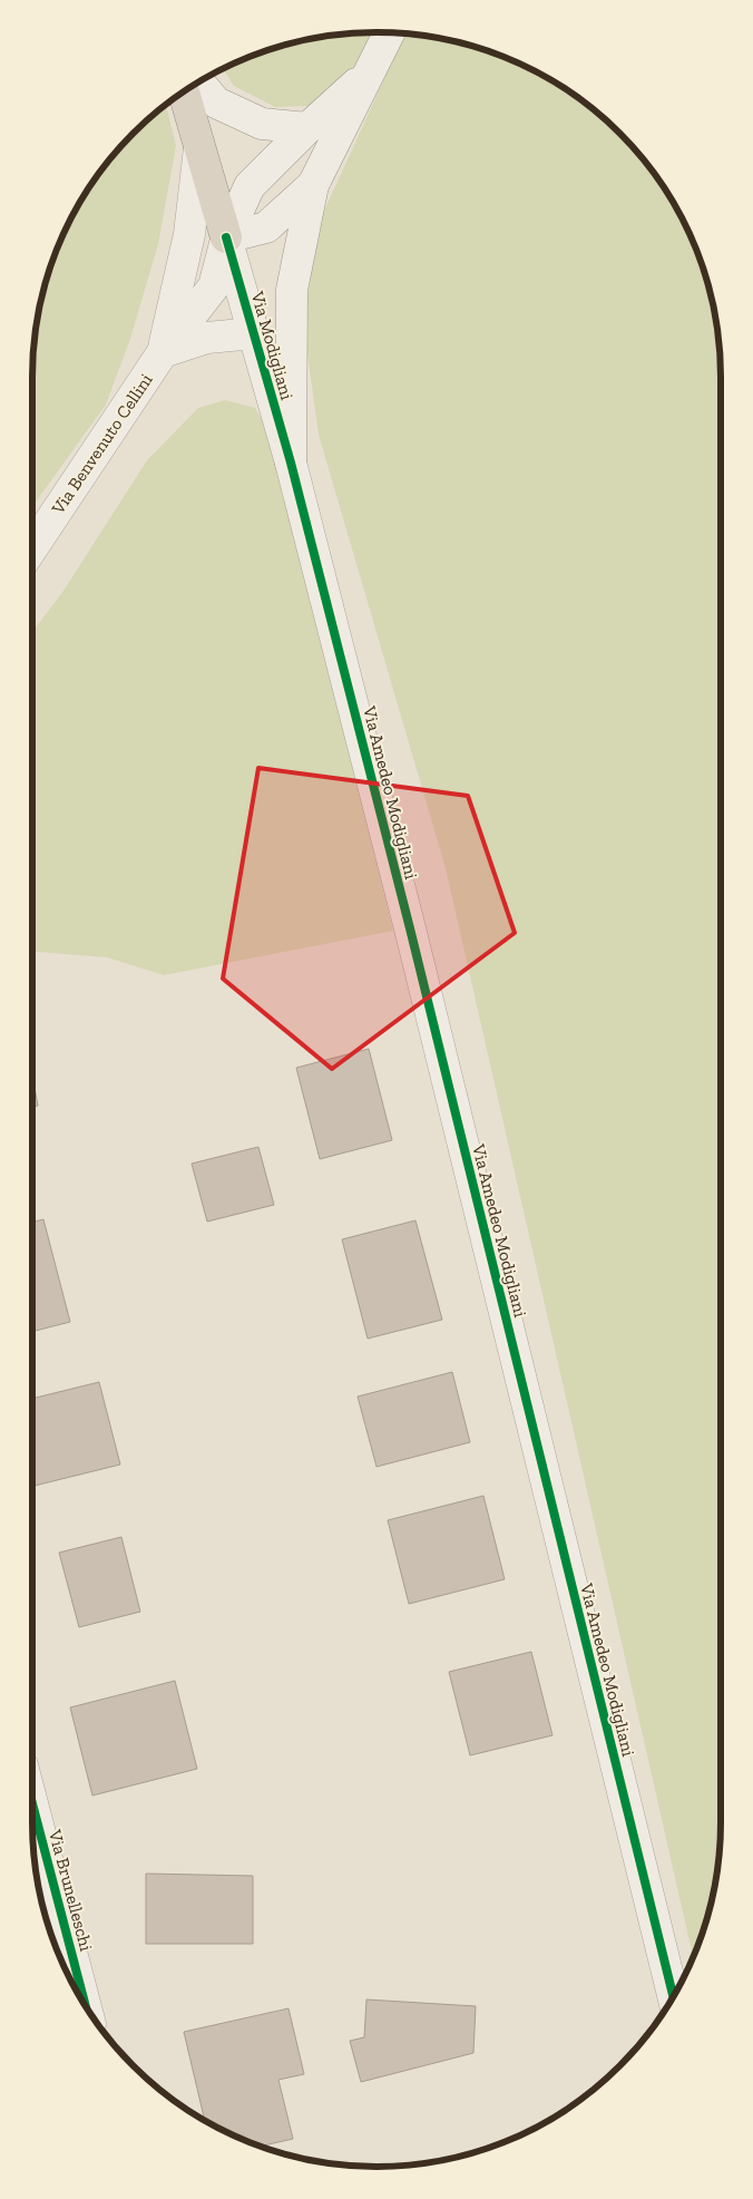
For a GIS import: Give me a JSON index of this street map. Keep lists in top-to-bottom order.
{
  "streets": {
    "street": [
      "Via Modigliani",
      "Via Benvenuto Cellini",
      "Via Amedeo Modigliani",
      "Via Brunelleschi"
    ]
  },
  "crossings": [
    ["Via Modigliani", "Via Benvenuto Cellini"],
    ["Via Modigliani", "Via Amedeo Modigliani"]
  ]
}
